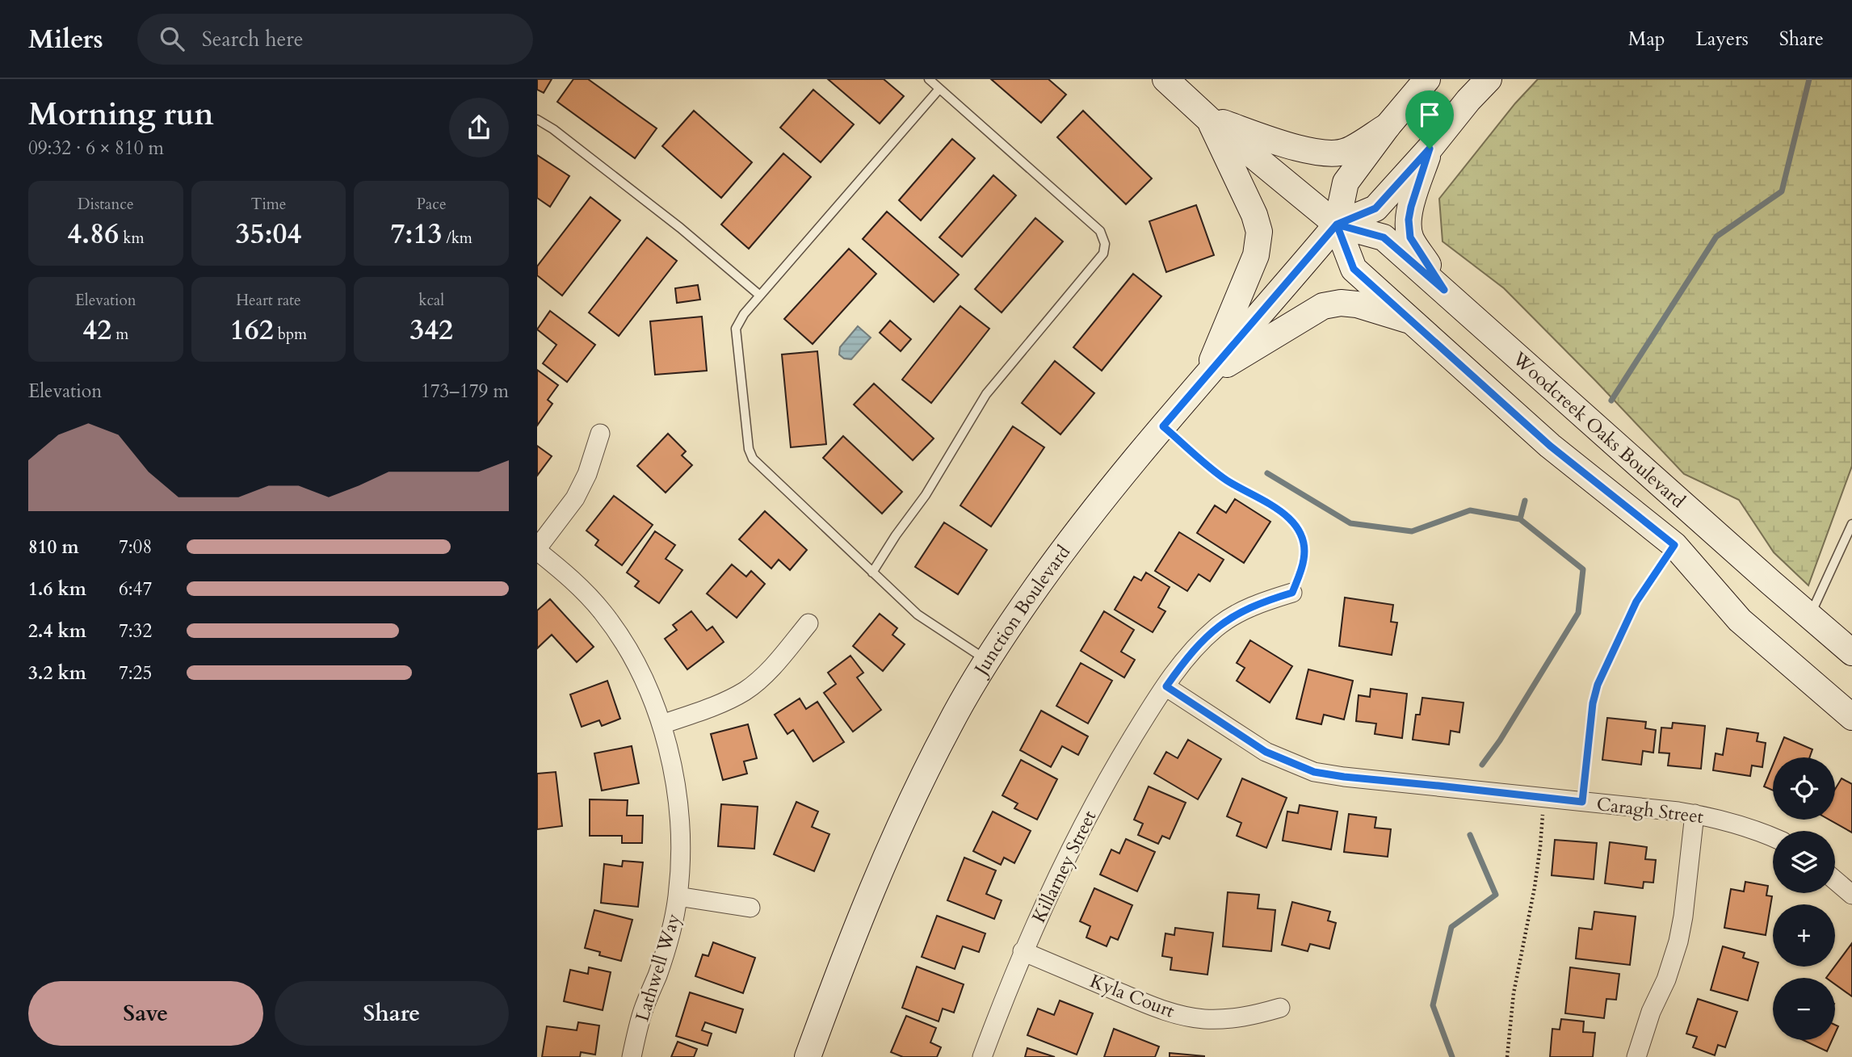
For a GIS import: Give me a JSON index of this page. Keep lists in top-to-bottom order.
{
  "streets": {
    "main road": ["Woodcreek Oaks Boulevard", "Junction Boulevard"],
    "street": [
      "Caragh Street",
      "Killarney Street",
      "Lathwell Way",
      "Kyla Court"
    ]
  },
  "crossings": [
    ["Woodcreek Oaks Boulevard", "Junction Boulevard"],
    ["Caragh Street", "Killarney Street"],
    ["Killarney Street", "Kyla Court"]
  ],
  "page": {
    "header": "Milers",
    "search": "Search here",
    "nav": ["Map", "Layers", "Share"],
    "heading": ["Morning run", "09:32 · 6 × 810 m"],
    "stats": [
      ["Distance", "4.86 km"],
      ["Time", "35:04"],
      ["Pace", "7:13 /km"],
      ["Elevation", "42 m"],
      ["Heart rate", "162 bpm"],
      ["kcal", "342"]
    ],
    "chart": ["Elevation", "173–179 m"],
    "list": [
      {
        "name": "810 m",
        "note": "7:08"
      },
      {
        "name": "1.6 km",
        "note": "6:47"
      },
      {
        "name": "2.4 km",
        "note": "7:32"
      },
      {
        "name": "3.2 km",
        "note": "7:25"
      }
    ],
    "map_buttons": ["+", "−"],
    "buttons": ["Save", "Share"]
  }
}
